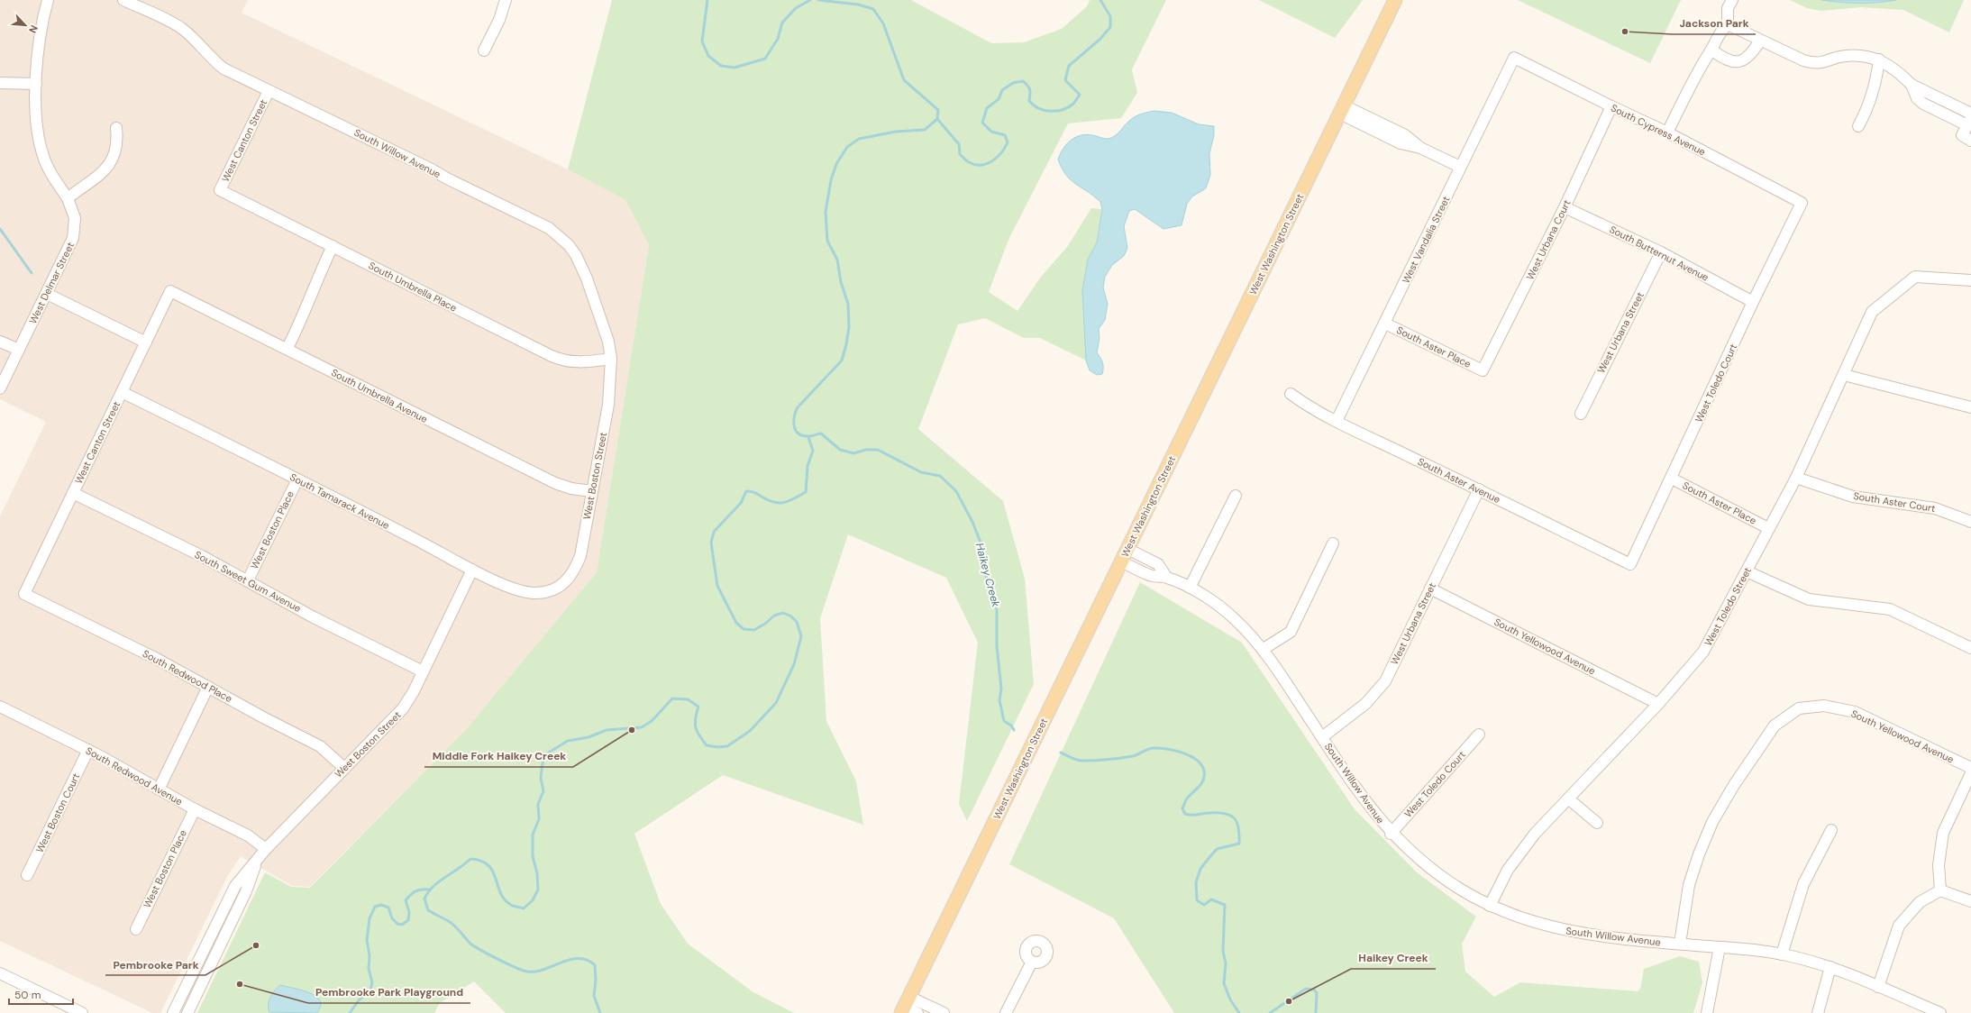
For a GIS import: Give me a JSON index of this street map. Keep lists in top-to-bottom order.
{
  "streets": {
    "main road": ["West Washington Street"],
    "street": [
      "South Cypress Avenue",
      "West Canton Street",
      "South Willow Avenue",
      "West Vandalia Street",
      "West Urbana Court",
      "South Butternut Avenue",
      "West Delmar Street",
      "South Umbrella Place",
      "West Urbana Street",
      "South Aster Place",
      "West Toledo Court",
      "South Umbrella Avenue",
      "West Boston Street",
      "South Aster Avenue",
      "South Tamarack Avenue",
      "South Aster Court",
      "West Boston Place",
      "South Sweet Gum Avenue",
      "West Toledo Street",
      "South Yellowood Avenue",
      "South Redwood Place",
      "South Redwood Avenue",
      "West Boston Court"
    ]
  },
  "crossings": [
    ["South Cypress Avenue", "West Vandalia Street"],
    ["South Cypress Avenue", "West Urbana Court"],
    ["South Cypress Avenue", "West Toledo Court"],
    ["West Canton Street", "South Willow Avenue"],
    ["West Canton Street", "South Umbrella Place"],
    ["West Canton Street", "South Umbrella Avenue"],
    ["West Canton Street", "South Tamarack Avenue"],
    ["West Canton Street", "South Sweet Gum Avenue"],
    ["West Canton Street", "South Redwood Place"],
    ["South Willow Avenue", "West Washington Street"],
    ["South Willow Avenue", "South Umbrella Place"],
    ["South Willow Avenue", "West Urbana Street"],
    ["South Willow Avenue", "West Toledo Court"],
    ["South Willow Avenue", "West Boston Street"],
    ["South Willow Avenue", "West Toledo Street"],
    ["South Willow Avenue", "South Yellowood Avenue"],
    ["West Vandalia Street", "South Aster Place"],
    ["West Vandalia Street", "South Aster Avenue"],
    ["West Urbana Court", "South Butternut Avenue"],
    ["West Urbana Court", "South Aster Place"],
    ["South Butternut Avenue", "West Urbana Street"],
    ["South Butternut Avenue", "West Toledo Court"],
    ["South Umbrella Place", "West Boston Street"],
    ["West Urbana Street", "South Aster Avenue"],
    ["West Urbana Street", "South Yellowood Avenue"],
    ["South Aster Place", "West Toledo Court"],
    ["South Aster Place", "West Toledo Street"],
    ["West Toledo Court", "South Aster Avenue"],
    ["South Umbrella Avenue", "West Boston Street"],
    ["West Boston Street", "South Tamarack Avenue"],
    ["West Boston Street", "South Sweet Gum Avenue"],
    ["West Boston Street", "South Redwood Place"],
    ["West Boston Street", "South Redwood Avenue"],
    ["South Tamarack Avenue", "West Boston Place"],
    ["South Aster Court", "West Toledo Street"],
    ["West Boston Place", "South Sweet Gum Avenue"],
    ["West Boston Place", "South Redwood Avenue"],
    ["West Toledo Street", "South Yellowood Avenue"],
    ["South Redwood Avenue", "West Boston Court"]
  ],
  "water": ["Haikey Creek"],
  "places": [
    "Jackson Park",
    "Middle Fork Haikey Creek",
    "Pembrooke Park",
    "Pembrooke Park Playground",
    "Haikey Creek"
  ],
  "scale_bar": "50 m",
  "north": "bottom right"
}
